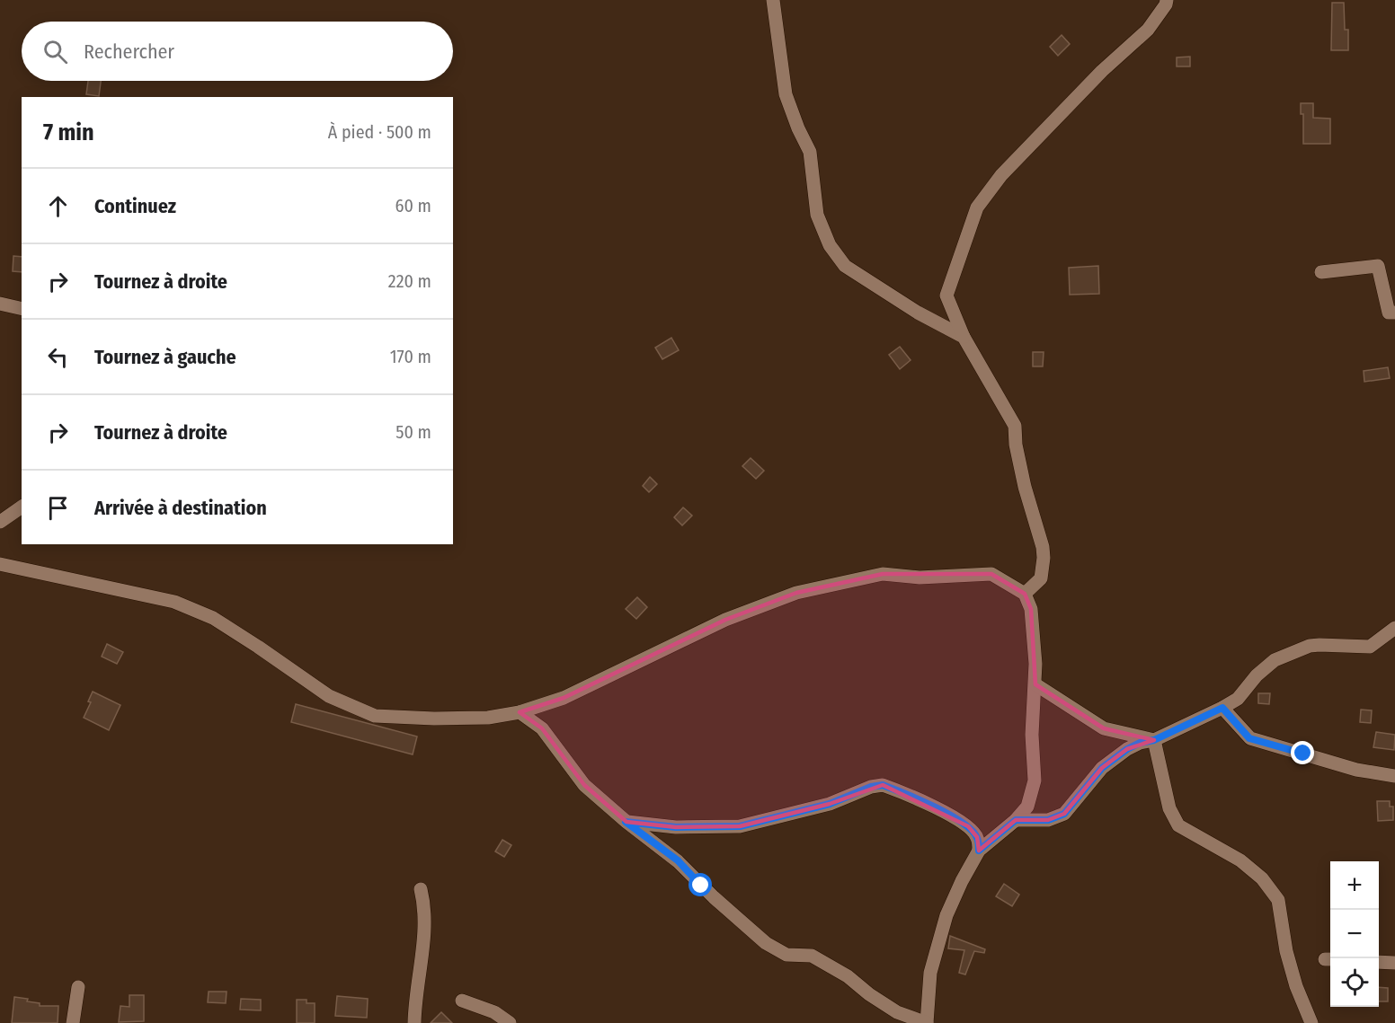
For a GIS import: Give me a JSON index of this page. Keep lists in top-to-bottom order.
{
  "page": {
    "search": "Rechercher",
    "heading": ["7 min", "À pied · 500 m"],
    "list": [
      ["Continuez", "60 m"],
      ["Tournez à droite", "220 m"],
      ["Tournez à gauche", "170 m"],
      ["Tournez à droite", "50 m"],
      "Arrivée à destination"
    ],
    "map_buttons": ["+", "−"]
  }
}
